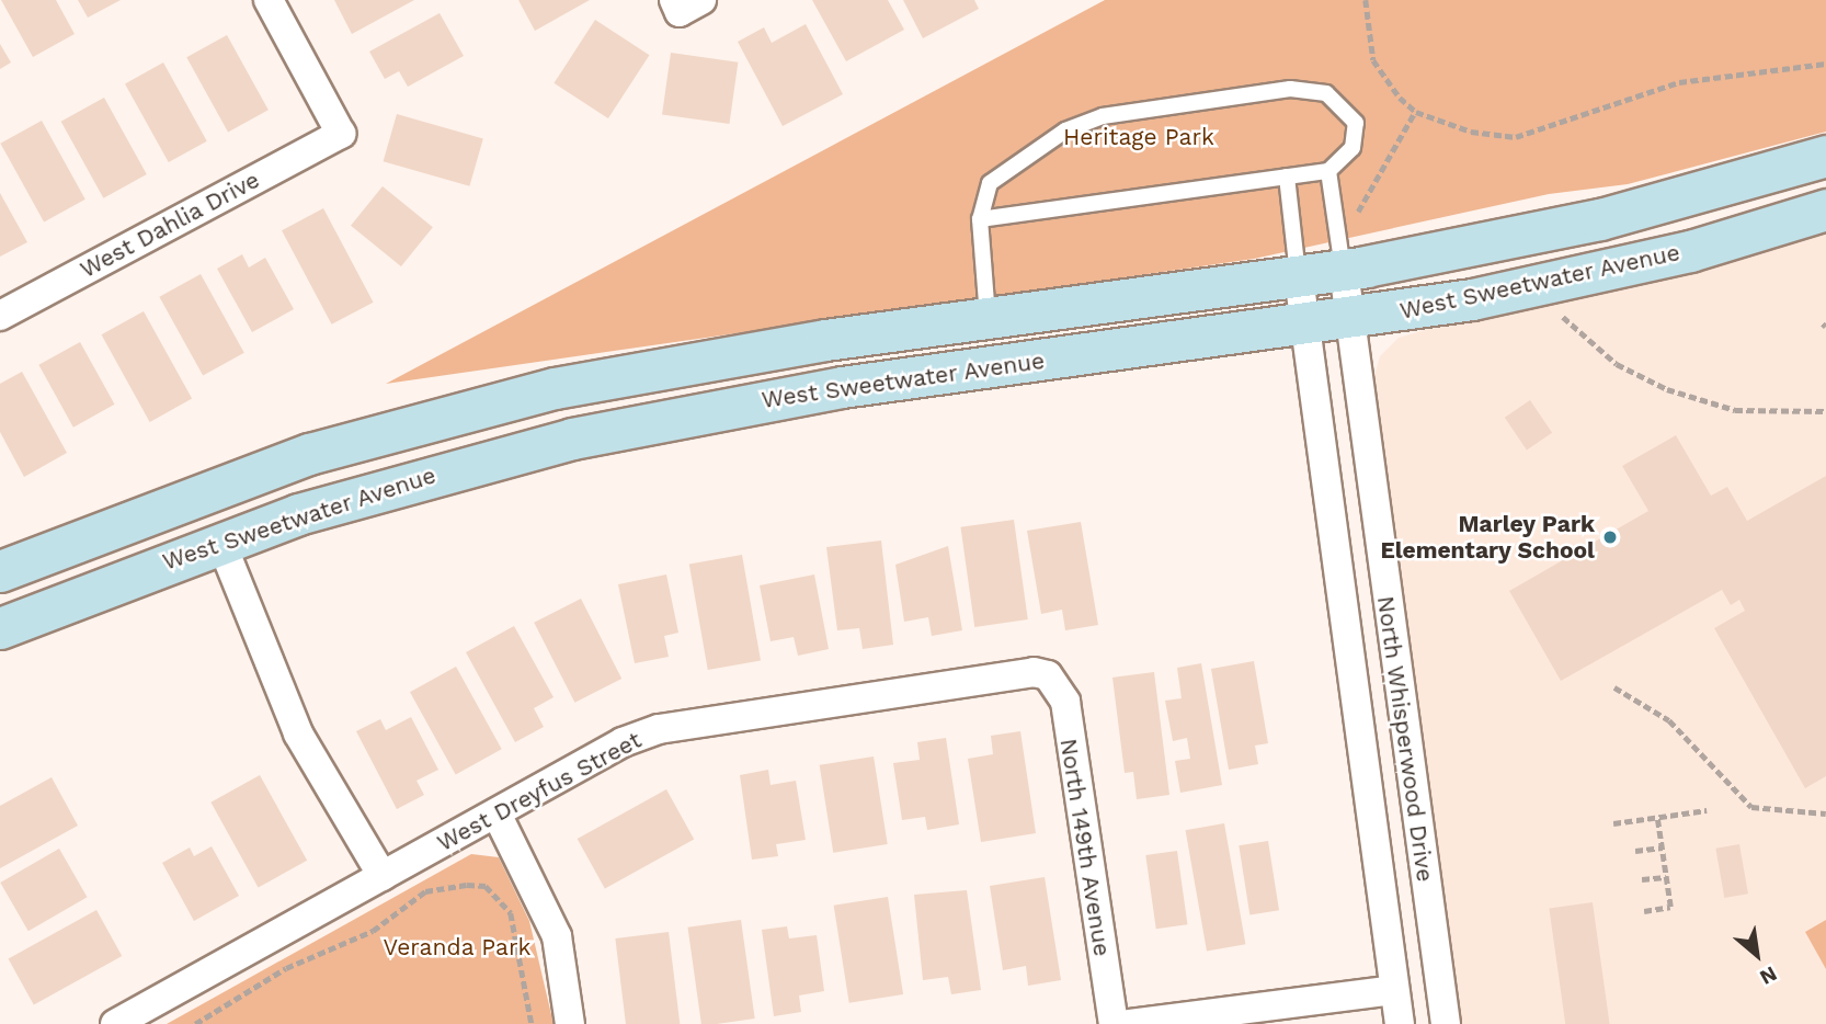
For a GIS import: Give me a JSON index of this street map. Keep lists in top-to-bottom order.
{
  "streets": {
    "street": [
      "West Dahlia Drive",
      "West Sweetwater Avenue",
      "North Whisperwood Drive",
      "West Dreyfus Street",
      "North 149th Avenue"
    ]
  },
  "crossings": [
    ["West Sweetwater Avenue", "North Whisperwood Drive"],
    ["West Dreyfus Street", "North 149th Avenue"]
  ],
  "parks": ["Heritage Park", "Veranda Park"],
  "places": ["Marley Park Elementary School"],
  "north": "bottom right"
}
